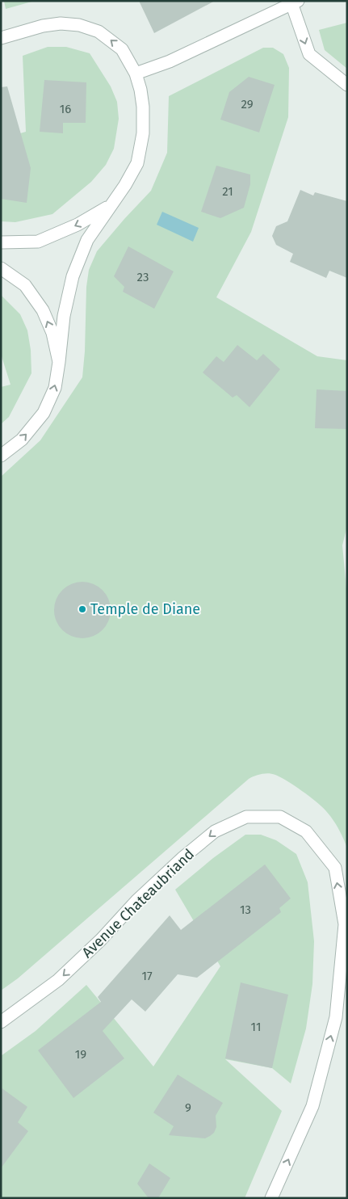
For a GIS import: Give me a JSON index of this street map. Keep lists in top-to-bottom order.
{
  "streets": {
    "street": ["Avenue Chateaubriand"]
  },
  "places": ["Temple de Diane"],
  "house_numbers": [
    "29",
    "16",
    "21",
    "23",
    "13",
    "17",
    "11",
    "19",
    "9"
  ]
}
